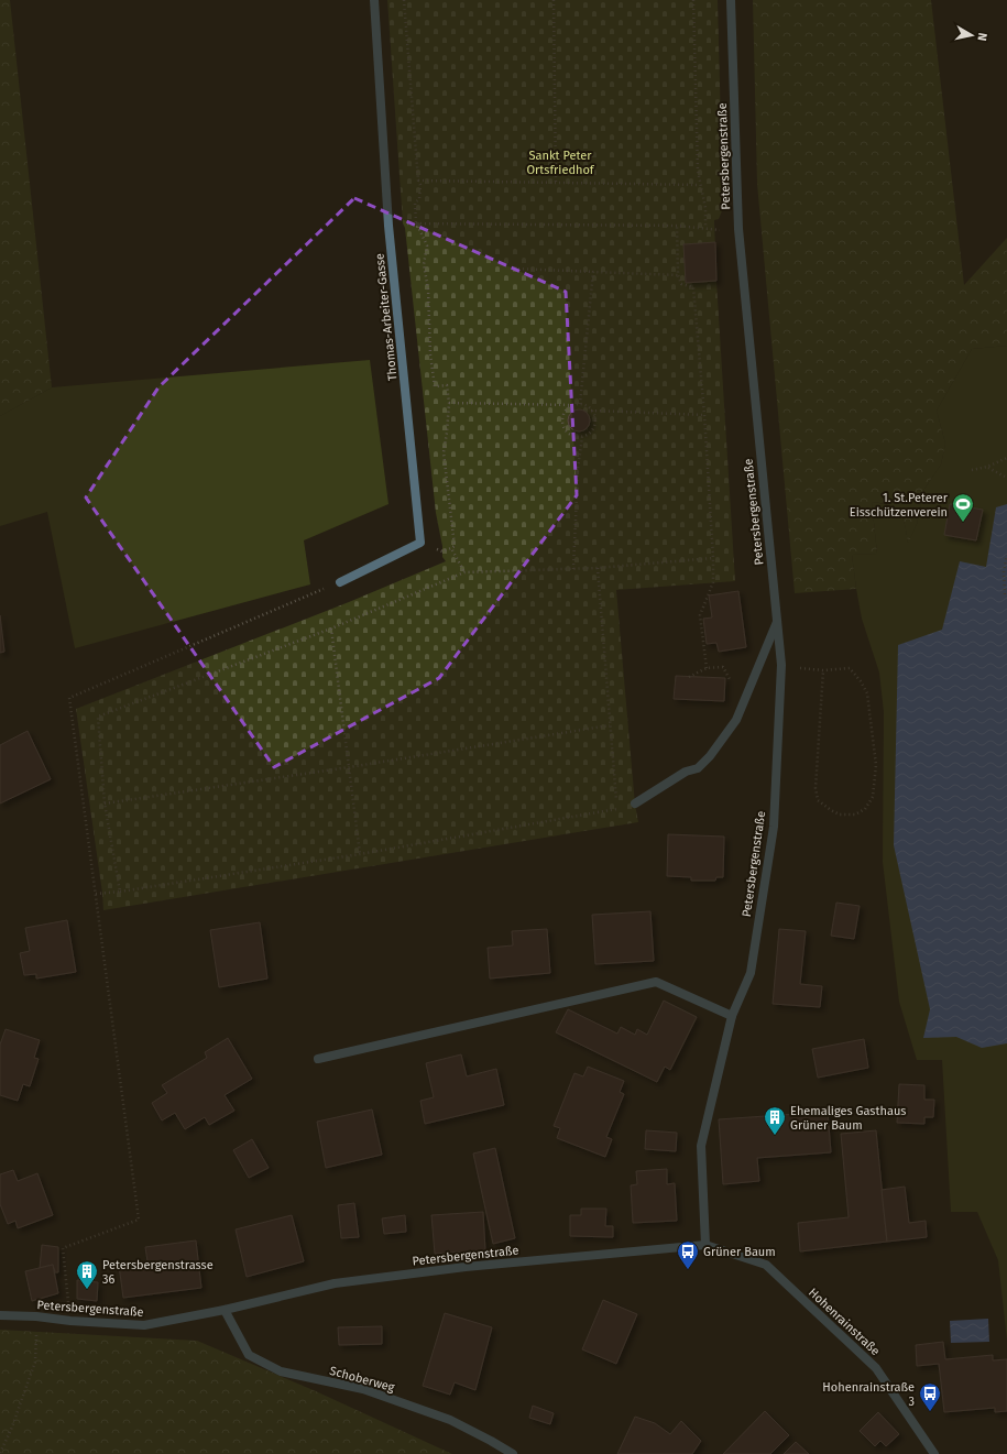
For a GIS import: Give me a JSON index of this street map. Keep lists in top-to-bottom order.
{
  "streets": {
    "street": [
      "Petersbergenstraße",
      "Thomas-Arbeiter-Gasse",
      "Hohenrainstraße",
      "Schoberweg"
    ]
  },
  "crossings": [
    ["Petersbergenstraße", "Hohenrainstraße"],
    ["Petersbergenstraße", "Schoberweg"]
  ],
  "parks": ["Sankt Peter Ortsfriedhof"],
  "places": {
    "sports": ["1. St.Peterer Eisschützenverein"],
    "building": ["Ehemaliges Gasthaus Grüner Baum", "Petersbergenstrasse 36"],
    "bus stop": ["Grüner Baum", "Hohenrainstraße 3"]
  },
  "north": "right"
}
